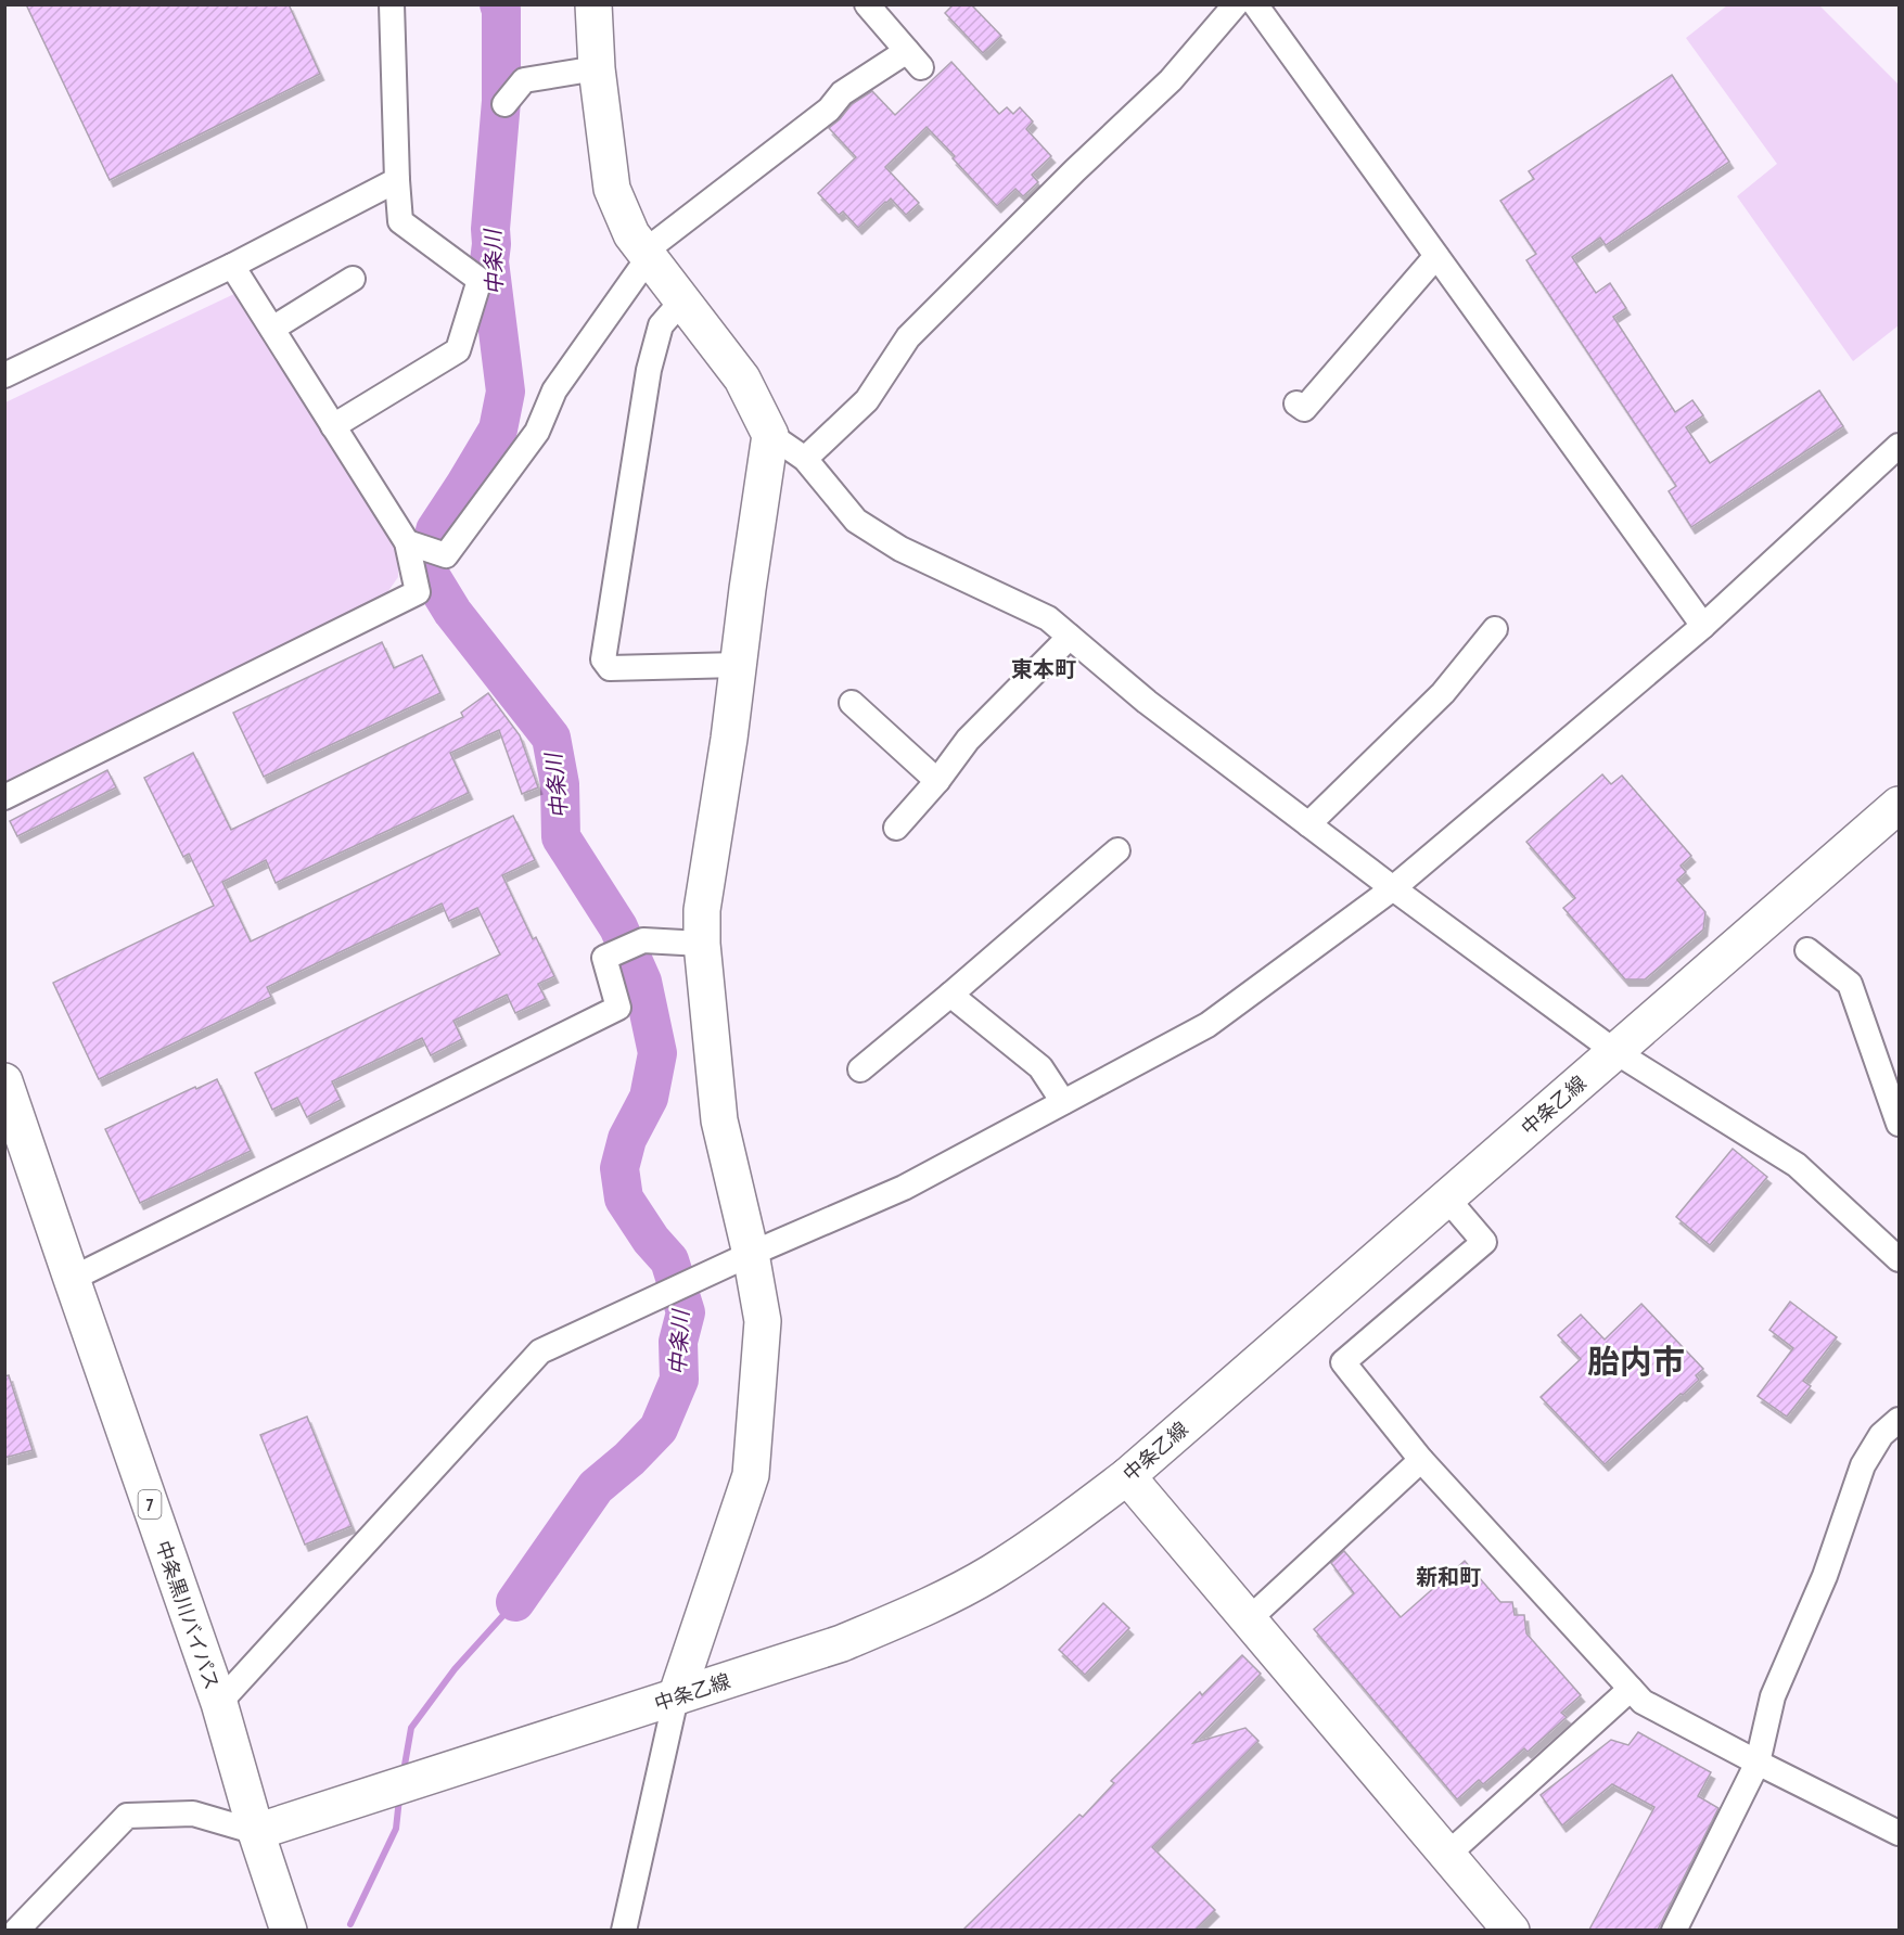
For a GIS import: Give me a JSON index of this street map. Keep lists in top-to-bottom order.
{
  "streets": {
    "main road": ["中条乙線", "7", "中条黒川バイパス"]
  },
  "crossings": [
    ["中条乙線", "中条黒川バイパス"]
  ],
  "districts": ["東本町", "胎内市", "新和町"],
  "water": ["中条川"]
}
